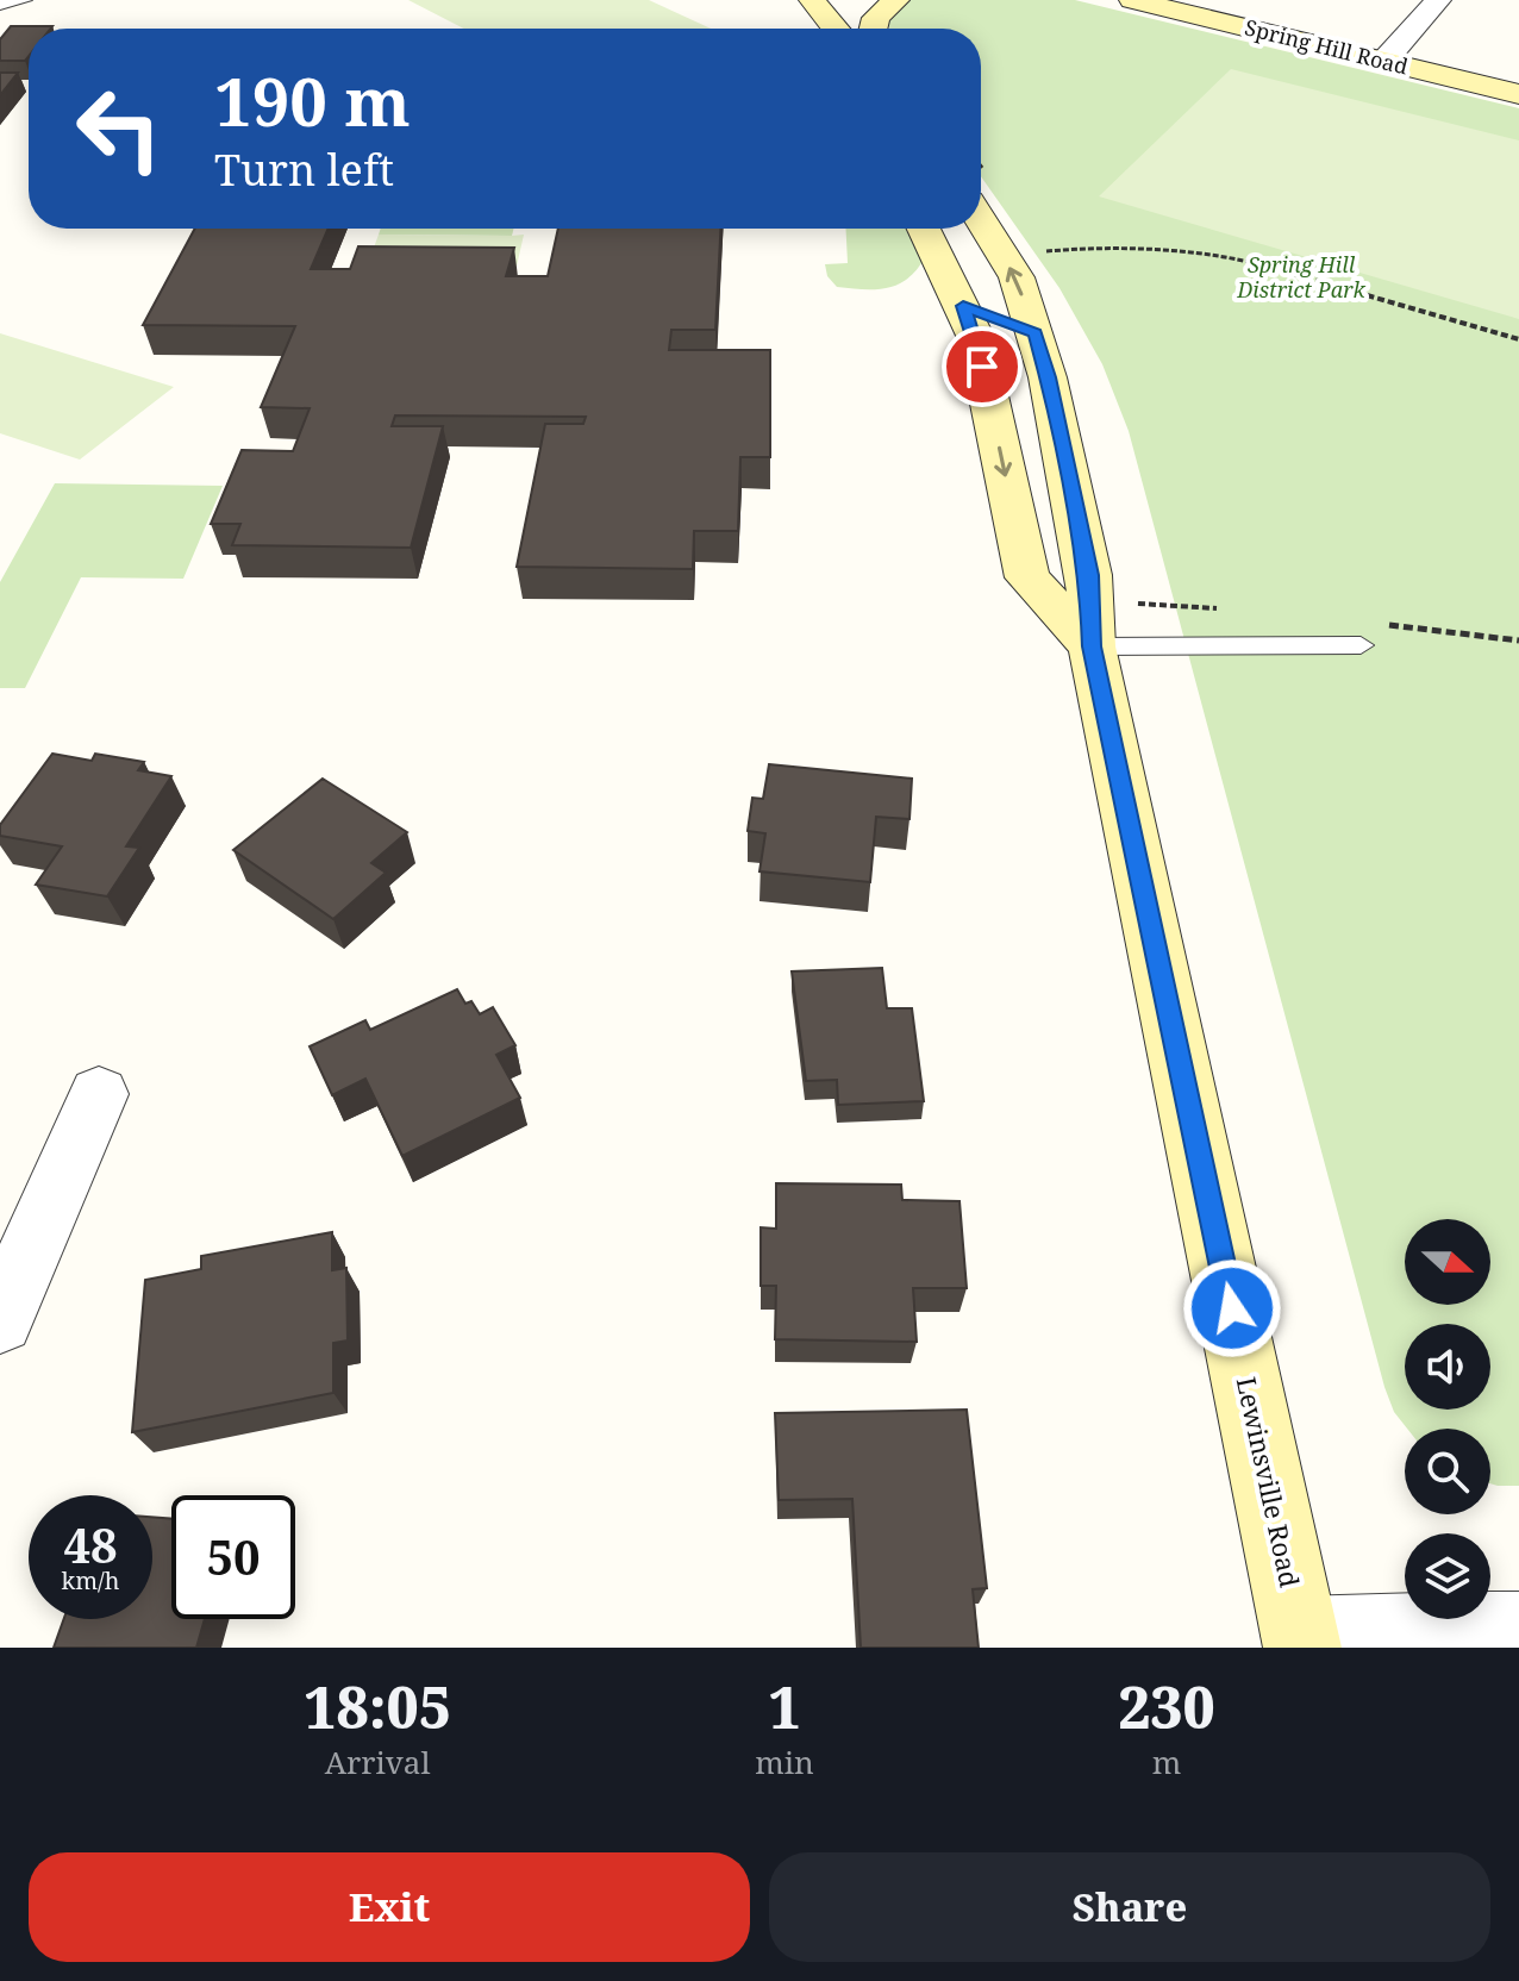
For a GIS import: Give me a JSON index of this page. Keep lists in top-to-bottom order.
{
  "streets": {
    "main road": ["Spring Hill Road", "Lewinsville Road"]
  },
  "parks": ["Spring Hill District Park"],
  "north": "right",
  "page": {
    "turn": ["190 m", "Turn left"],
    "speed": "48 km/h",
    "limit": "50",
    "eta": [
      "18:05",
      "Arrival",
      "1",
      "min",
      "230",
      "m"
    ],
    "buttons": ["Exit", "Share"]
  }
}
